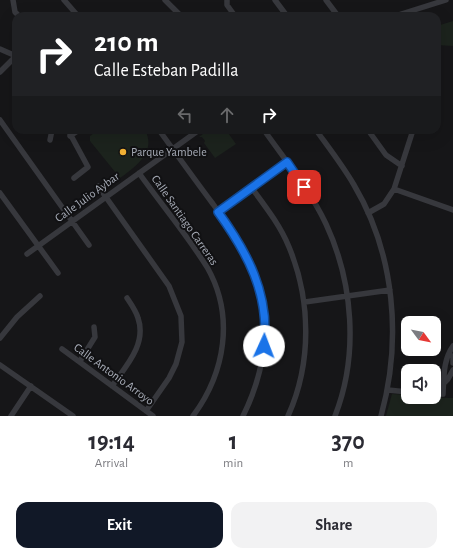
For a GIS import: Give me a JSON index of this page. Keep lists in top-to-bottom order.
{
  "streets": {
    "street": ["Calle Julio Aybar", "Calle Santiago Carreras", "Calle Antonio Arroyo"]
  },
  "crossings": [
    ["Calle Julio Aybar", "Calle Santiago Carreras"]
  ],
  "places": ["Parque Yambele"],
  "north": "bottom right",
  "page": {
    "turn": ["210 m", "Calle Esteban Padilla"],
    "eta": [
      "19:14",
      "Arrival",
      "1",
      "min",
      "370",
      "m"
    ],
    "buttons": ["Exit", "Share"]
  }
}
